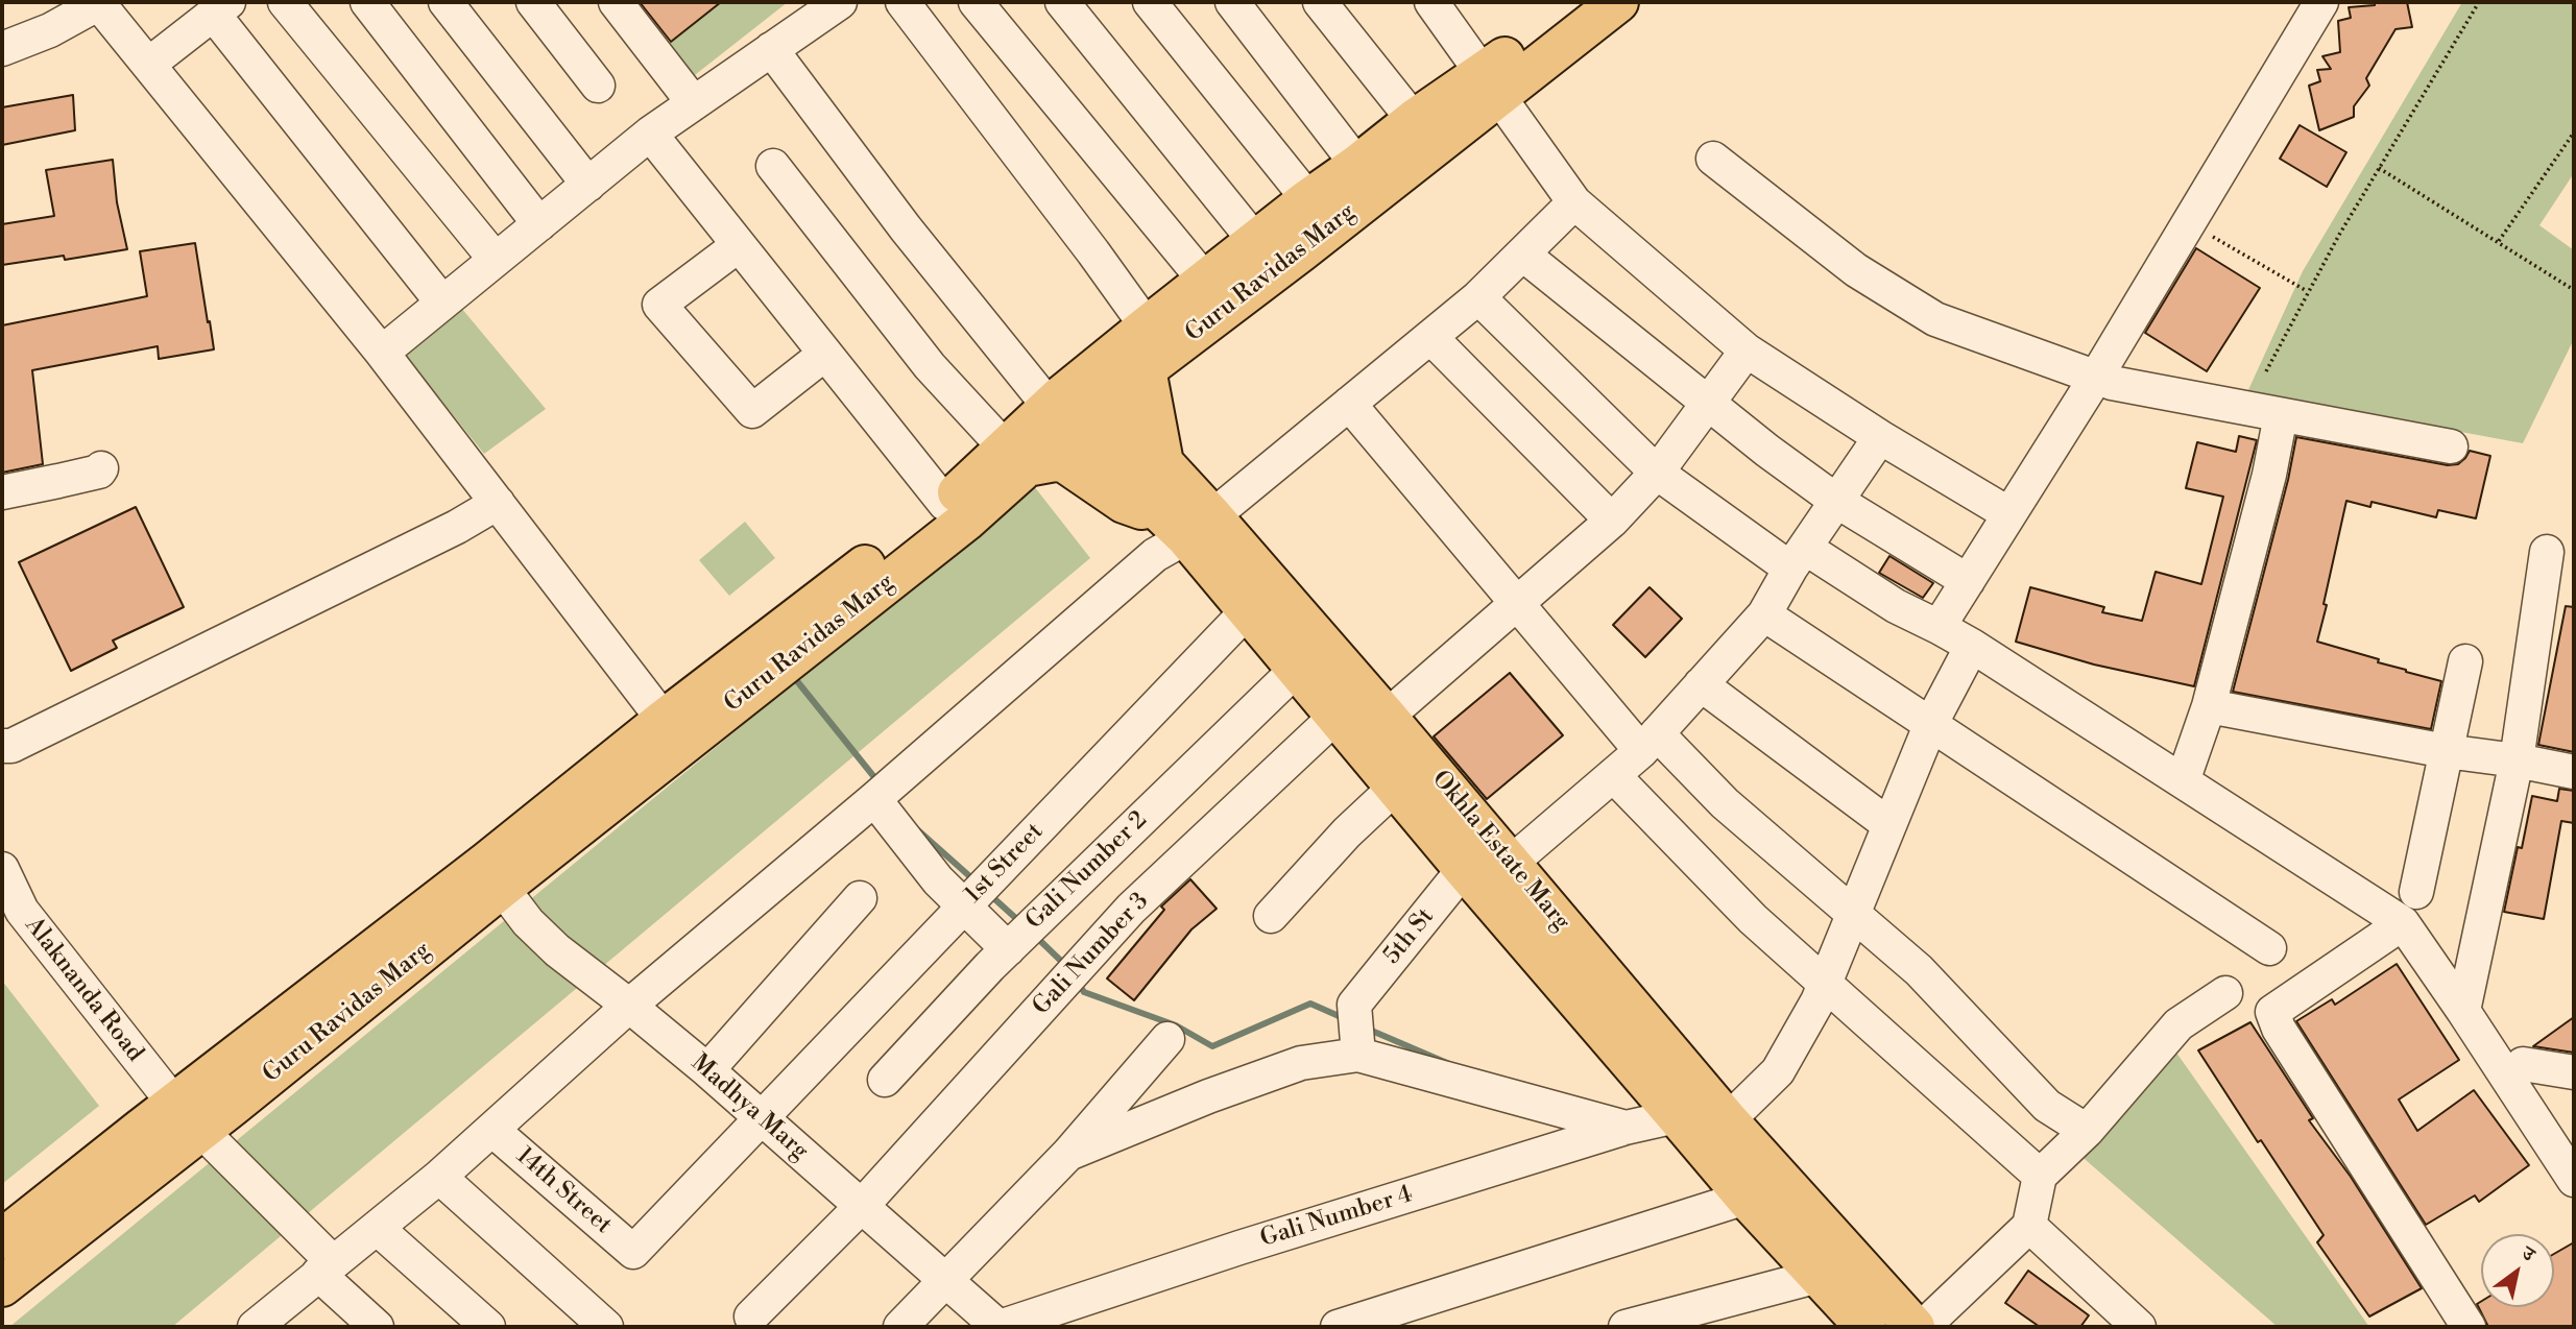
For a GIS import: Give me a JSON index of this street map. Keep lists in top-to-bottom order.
{
  "streets": {
    "main road": ["Guru Ravidas Marg", "Okhla Estate Marg"],
    "street": [
      "1st Street",
      "Gali Number 2",
      "5th St",
      "Gali Number 3",
      "Alaknanda Road",
      "Madhya Marg",
      "14th Street",
      "Gali Number 4"
    ]
  },
  "crossings": [
    ["Guru Ravidas Marg", "Okhla Estate Marg"],
    ["Guru Ravidas Marg", "Alaknanda Road"],
    ["Guru Ravidas Marg", "Madhya Marg"],
    ["Okhla Estate Marg", "1st Street"],
    ["Okhla Estate Marg", "Gali Number 2"],
    ["Okhla Estate Marg", "5th St"],
    ["Okhla Estate Marg", "Gali Number 3"],
    ["Okhla Estate Marg", "Gali Number 4"],
    ["1st Street", "Madhya Marg"],
    ["1st Street", "14th Street"],
    ["Gali Number 3", "Madhya Marg"],
    ["Madhya Marg", "Gali Number 4"]
  ],
  "north": "top right"
}
